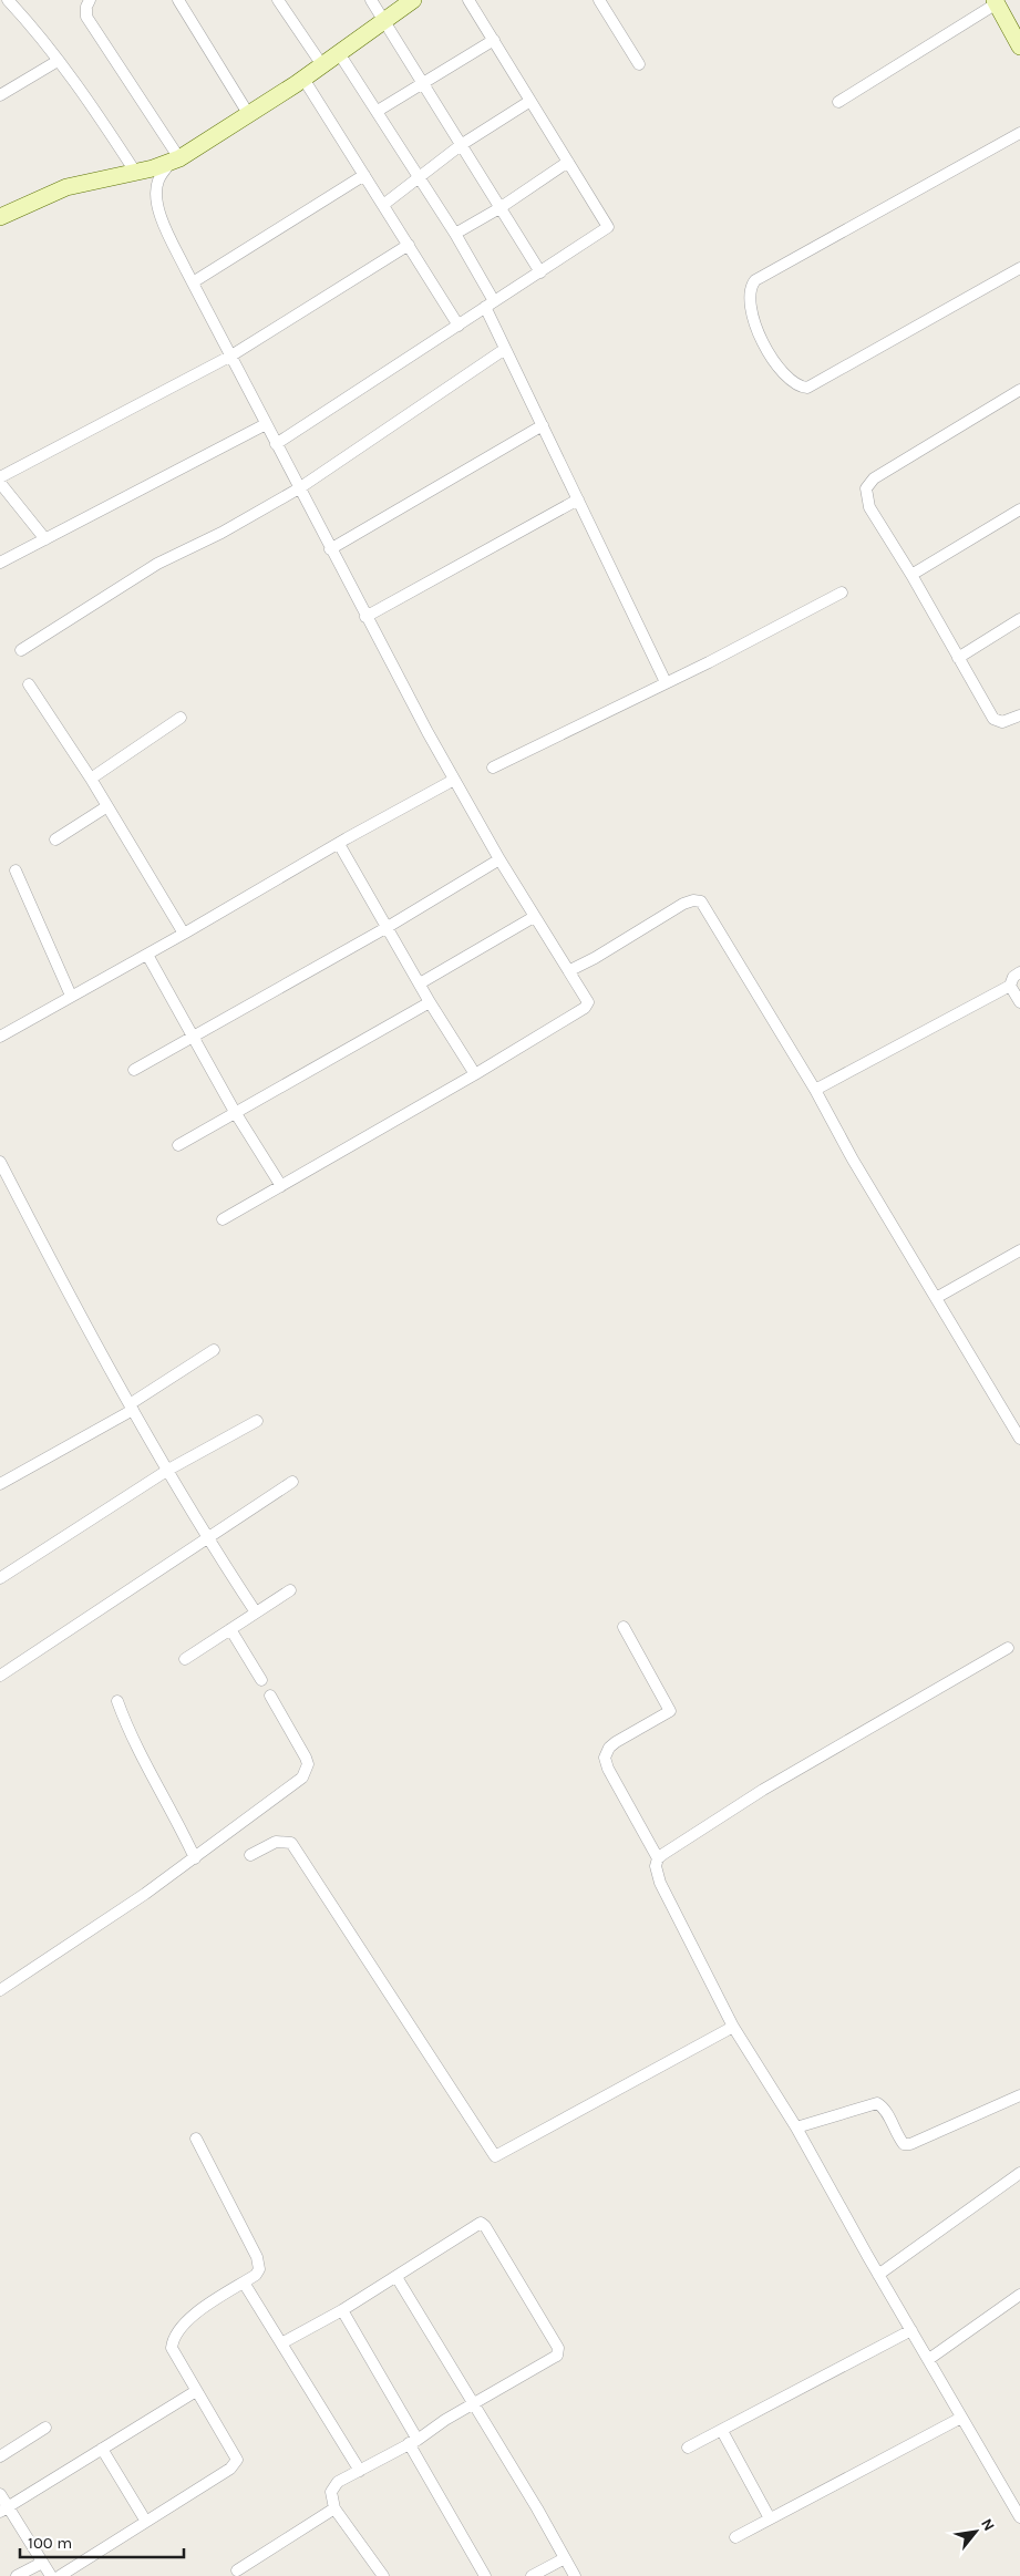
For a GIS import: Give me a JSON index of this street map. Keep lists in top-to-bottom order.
{
  "scale_bar": "100 m",
  "north": "top right"
}
